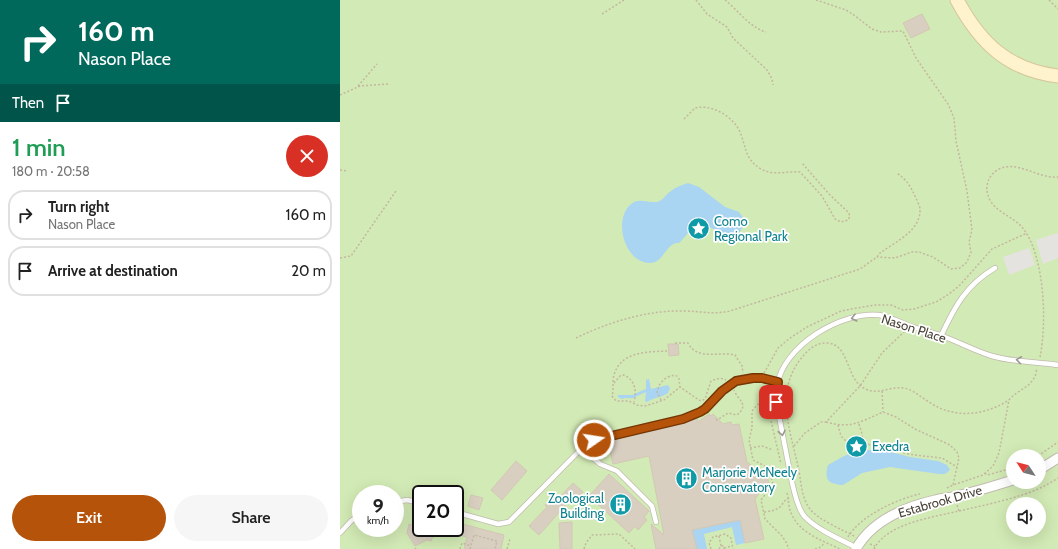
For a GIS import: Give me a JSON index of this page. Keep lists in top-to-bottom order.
{
  "streets": {
    "street": ["Estabrook Drive"],
    "lane": ["Nason Place"]
  },
  "crossings": [
    ["Nason Place", "Estabrook Drive"]
  ],
  "places": {
    "place": ["Como Regional Park", "Exedra"],
    "building": ["Marjorie McNeely Conservatory", "Zoological Building"]
  },
  "north": "top left",
  "page": {
    "turn": ["160 m", "Nason Place"],
    "then": "Then",
    "heading": ["1 min", "180 m · 20:58"],
    "list": [
      {
        "name": "Turn right",
        "note": "Nason Place",
        "value": "160 m"
      },
      {
        "name": "Arrive at destination",
        "value": "20 m"
      }
    ],
    "speed": "9 km/h",
    "limit": "20",
    "buttons": ["Exit", "Share"]
  }
}
